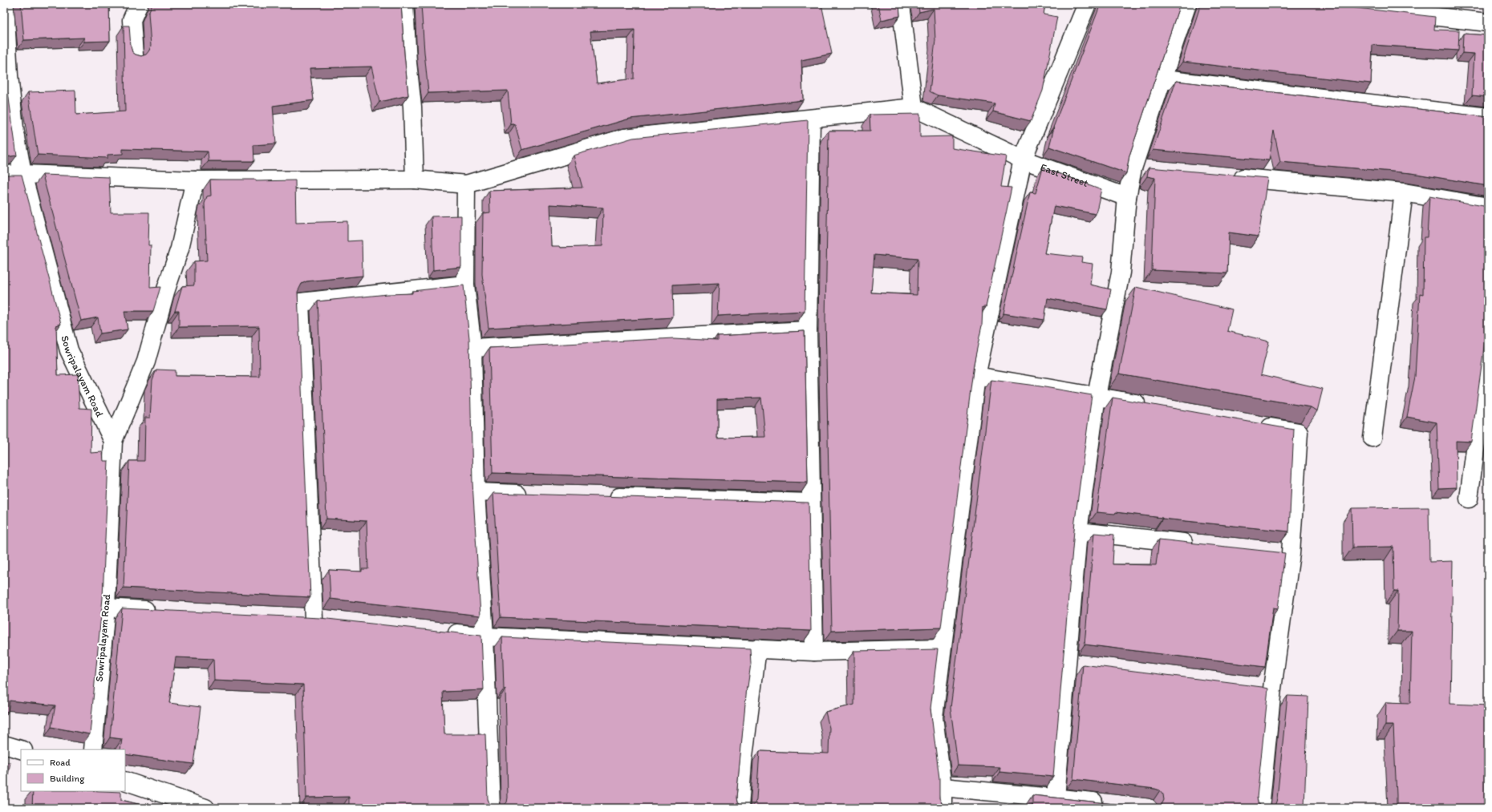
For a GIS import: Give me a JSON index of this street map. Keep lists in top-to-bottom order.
{
  "streets": {
    "street": ["East Street", "Sowripalayam Road"]
  },
  "legend": ["Road", "Building"]
}
